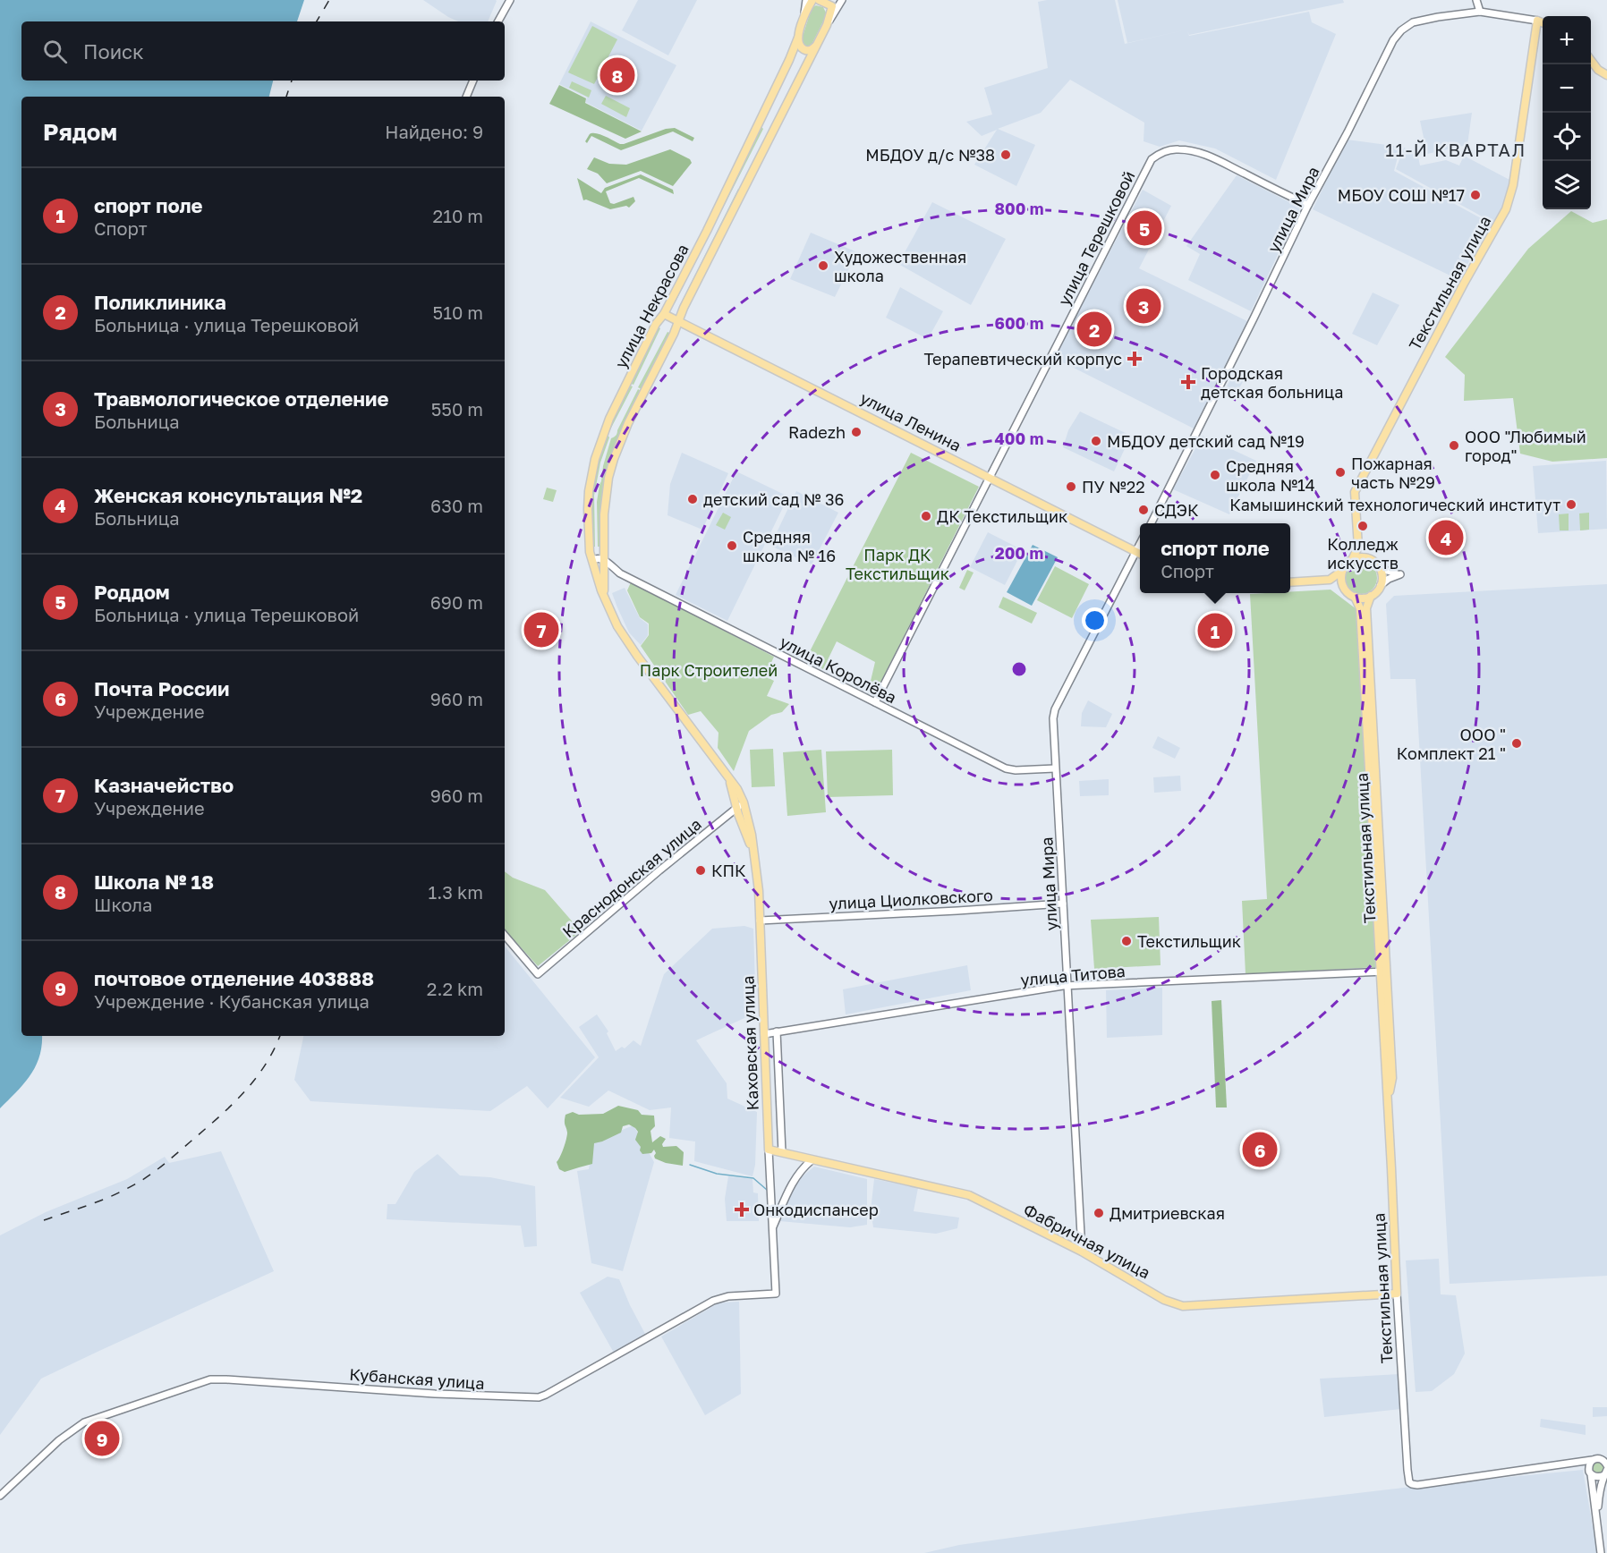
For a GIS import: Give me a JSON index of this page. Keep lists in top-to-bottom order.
{
  "streets": {
    "main road": [
      "Текстильная улица",
      "улица Некрасова",
      "улица Ленина",
      "Каховская улица",
      "Фабричная улица"
    ],
    "street": [
      "улица Мира",
      "улица Терешковой",
      "улица Королёва",
      "Краснодонская улица",
      "улица Циолковского",
      "улица Титова",
      "Кубанская улица"
    ]
  },
  "crossings": [
    ["улица Мира", "улица Терешковой"],
    ["улица Мира", "Текстильная улица"],
    ["улица Мира", "улица Ленина"],
    ["улица Мира", "улица Королёва"],
    ["улица Мира", "улица Циолковского"],
    ["улица Мира", "улица Титова"],
    ["улица Мира", "Фабричная улица"],
    ["улица Терешковой", "улица Ленина"],
    ["улица Терешковой", "улица Королёва"],
    ["Текстильная улица", "улица Титова"],
    ["Текстильная улица", "Фабричная улица"],
    ["улица Некрасова", "улица Ленина"],
    ["улица Некрасова", "улица Королёва"],
    ["улица Некрасова", "Краснодонская улица"],
    ["улица Некрасова", "Каховская улица"],
    ["Краснодонская улица", "Каховская улица"],
    ["улица Циолковского", "Каховская улица"],
    ["улица Титова", "Каховская улица"],
    ["Каховская улица", "Фабричная улица"],
    ["Каховская улица", "Кубанская улица"]
  ],
  "districts": ["11-Й КВАРТАЛ"],
  "parks": ["Парк ДК Текстильщик", "Парк Строителей"],
  "places": {
    "other": [
      "МБДОУ д/с №38",
      "МБОУ СОШ №17",
      "Художественная школа",
      "Radezh",
      "МБДОУ детский сад №19",
      "ООО \"Любимый город\"",
      "Пожарная часть №29",
      "Средняя школа №14",
      "ПУ №22",
      "детский сад № 36",
      "Камышинский технологический институт",
      "СДЭК",
      "ДК Текстильщик",
      "Колледж искусств",
      "Средняя школа № 16",
      "ООО \" Комплект 21 \"",
      "КПК",
      "Текстильщик",
      "Дмитриевская"
    ],
    "health": ["Терапевтический корпус", "Городская детская больница", "Онкодиспансер"]
  },
  "page": {
    "map_buttons": ["+", "−"],
    "search": "Поиск",
    "pins": [
      "8",
      "5",
      "3",
      "2",
      "4",
      "7",
      "1",
      "6",
      "9"
    ],
    "heading": ["Рядом", "Найдено: 9"],
    "list": [
      {
        "mark": "1",
        "name": "спорт поле",
        "note": "Спорт",
        "value": "210 m"
      },
      {
        "mark": "2",
        "name": "Поликлиника",
        "note": "Больница · улица Терешковой",
        "value": "510 m"
      },
      {
        "mark": "3",
        "name": "Травмологическое отделение",
        "note": "Больница",
        "value": "550 m"
      },
      {
        "mark": "4",
        "name": "Женская консультация №2",
        "note": "Больница",
        "value": "630 m"
      },
      {
        "mark": "5",
        "name": "Роддом",
        "note": "Больница · улица Терешковой",
        "value": "690 m"
      },
      {
        "mark": "6",
        "name": "Почта России",
        "note": "Учреждение",
        "value": "960 m"
      },
      {
        "mark": "7",
        "name": "Казначейство",
        "note": "Учреждение",
        "value": "960 m"
      },
      {
        "mark": "8",
        "name": "Школа № 18",
        "note": "Школа",
        "value": "1.3 km"
      },
      {
        "mark": "9",
        "name": "почтовое отделение 403888",
        "note": "Учреждение · Кубанская улица",
        "value": "2.2 km"
      }
    ],
    "popup": ["спорт поле", "Спорт"]
  },
  "rings": [
    "800 m",
    "600 m",
    "400 m",
    "200 m"
  ]
}
